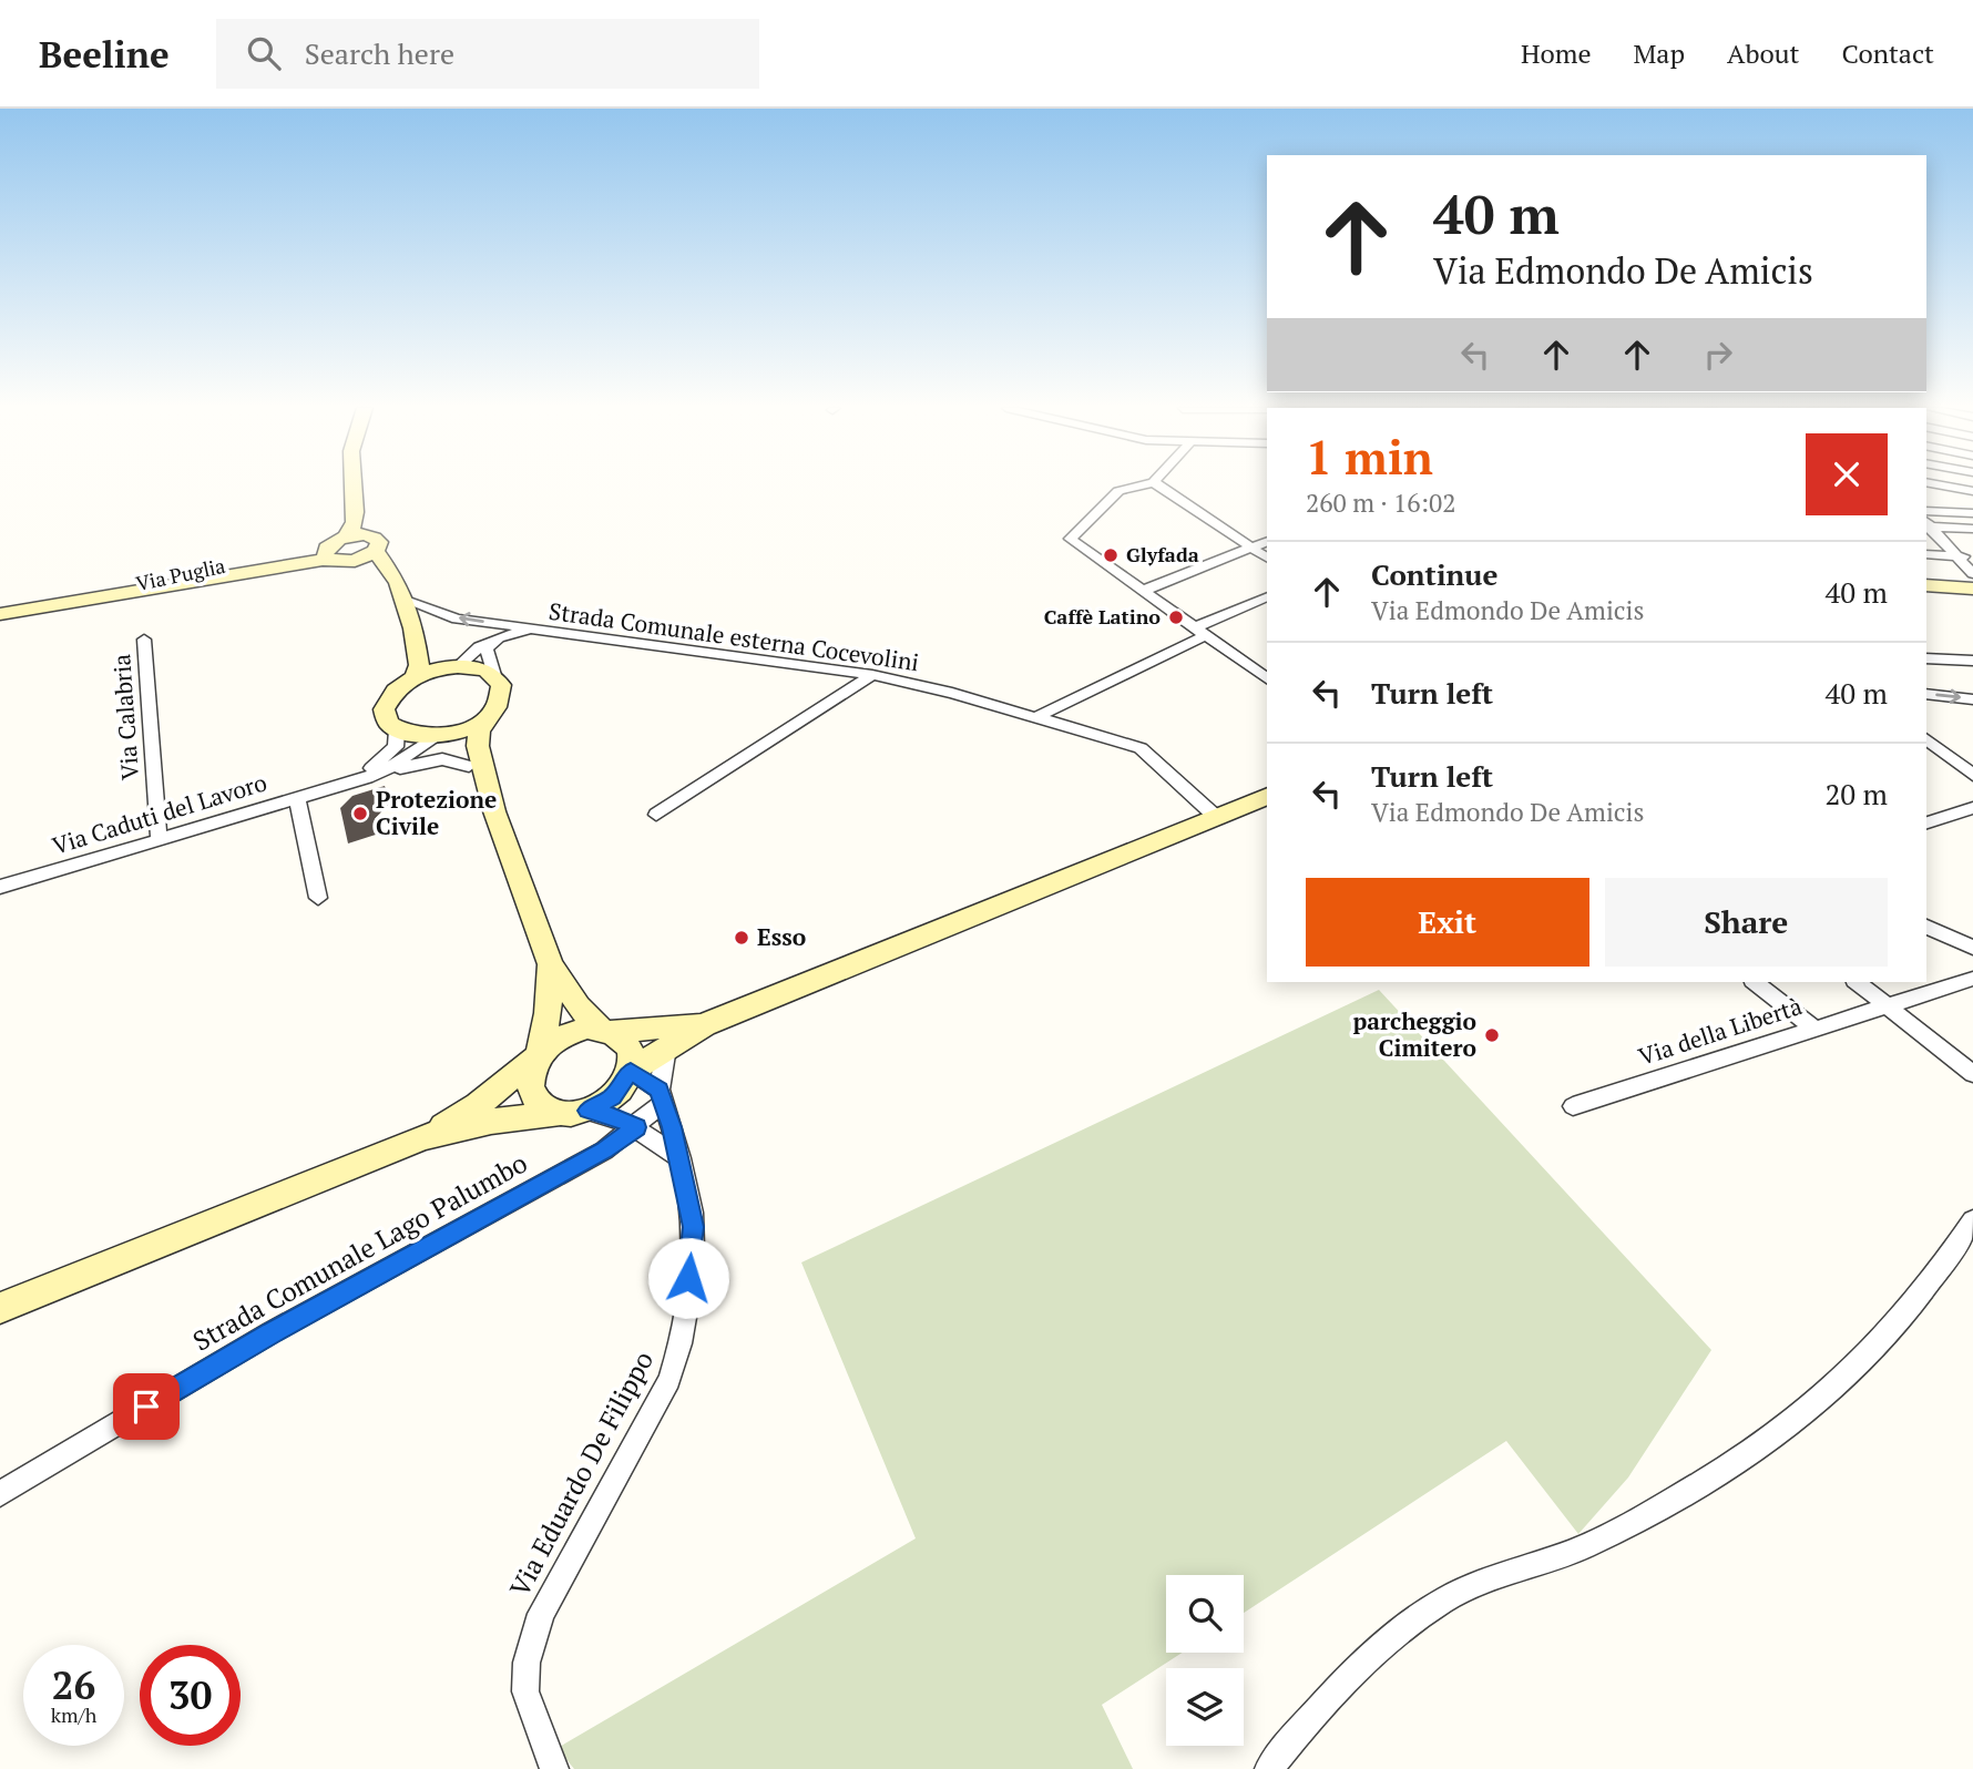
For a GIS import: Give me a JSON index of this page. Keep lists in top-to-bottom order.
{
  "streets": {
    "main road": ["Via Puglia"],
    "street": [
      "Strada Comunale esterna Cocevolini",
      "Via Calabria",
      "Via Caduti del Lavoro",
      "Via della Libertà",
      "Strada Comunale Lago Palumbo",
      "Via Eduardo De Filippo"
    ]
  },
  "crossings": [
    ["Via Calabria", "Via Caduti del Lavoro"],
    ["Strada Comunale Lago Palumbo", "Via Eduardo De Filippo"]
  ],
  "places": [
    "Glyfada",
    "Caffè Latino",
    "Protezione Civile",
    "Esso",
    "parcheggio Cimitero"
  ],
  "page": {
    "header": "Beeline",
    "search": "Search here",
    "nav": [
      "Home",
      "Map",
      "About",
      "Contact"
    ],
    "turn": ["40 m", "Via Edmondo De Amicis"],
    "heading": ["1 min", "260 m · 16:02"],
    "list": [
      {
        "name": "Continue",
        "note": "Via Edmondo De Amicis",
        "value": "40 m"
      },
      {
        "name": "Turn left",
        "value": "40 m"
      },
      {
        "name": "Turn left",
        "note": "Via Edmondo De Amicis",
        "value": "20 m"
      }
    ],
    "buttons": ["Exit", "Share"],
    "speed": "26 km/h",
    "limit": "30"
  }
}
